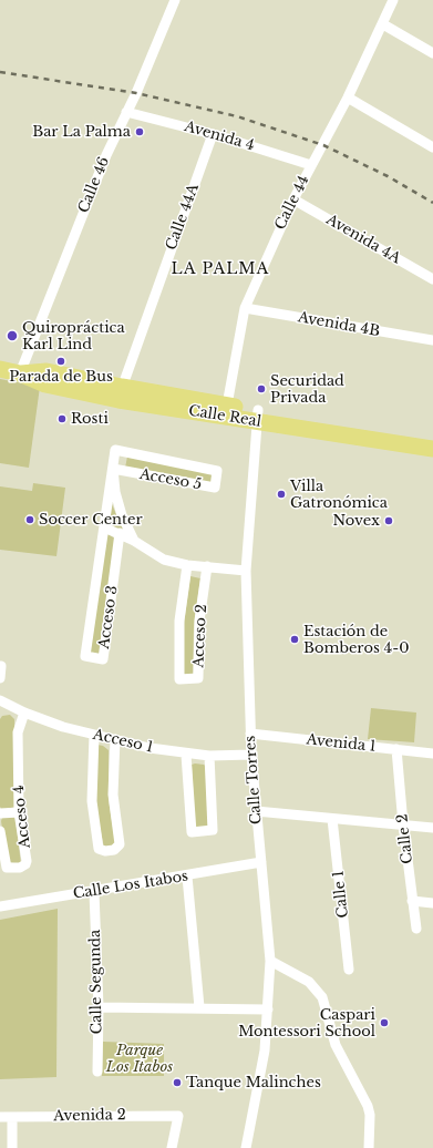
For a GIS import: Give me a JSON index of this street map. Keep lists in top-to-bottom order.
{
  "streets": {
    "main road": ["Calle Real"],
    "street": [
      "Avenida 4",
      "Calle 46",
      "Calle 44",
      "Calle 44A",
      "Avenida 4A",
      "Avenida 4B",
      "Acceso 5",
      "Acceso 3",
      "Acceso 2",
      "Acceso 1",
      "Avenida 1",
      "Calle Torres",
      "Acceso 4",
      "Calle 2",
      "Calle Los Itabos",
      "Calle 1",
      "Calle Segunda",
      "Avenida 2"
    ]
  },
  "crossings": [
    ["Avenida 4", "Calle 46"],
    ["Avenida 4", "Calle 44"],
    ["Avenida 4", "Calle 44A"],
    ["Calle 46", "Calle Real"],
    ["Calle 44", "Avenida 4A"],
    ["Calle 44", "Avenida 4B"],
    ["Calle 44", "Calle Real"],
    ["Calle 44A", "Calle Real"],
    ["Calle Real", "Calle Torres"],
    ["Acceso 1", "Calle Torres"],
    ["Acceso 1", "Acceso 4"],
    ["Avenida 1", "Calle Torres"],
    ["Avenida 1", "Calle 2"],
    ["Calle Torres", "Calle Los Itabos"],
    ["Calle Los Itabos", "Calle Segunda"]
  ],
  "districts": ["LA PALMA"],
  "parks": ["Parque Los Itabos"],
  "places": [
    "Bar La Palma",
    "Quiropráctica Karl Lind",
    "Parada de Bus",
    "Securidad Privada",
    "Rosti",
    "Villa Gatronómica",
    "Soccer Center",
    "Novex",
    "Estación de Bomberos 4-0",
    "Caspari Montessori School",
    "Tanque Malinches"
  ]
}
